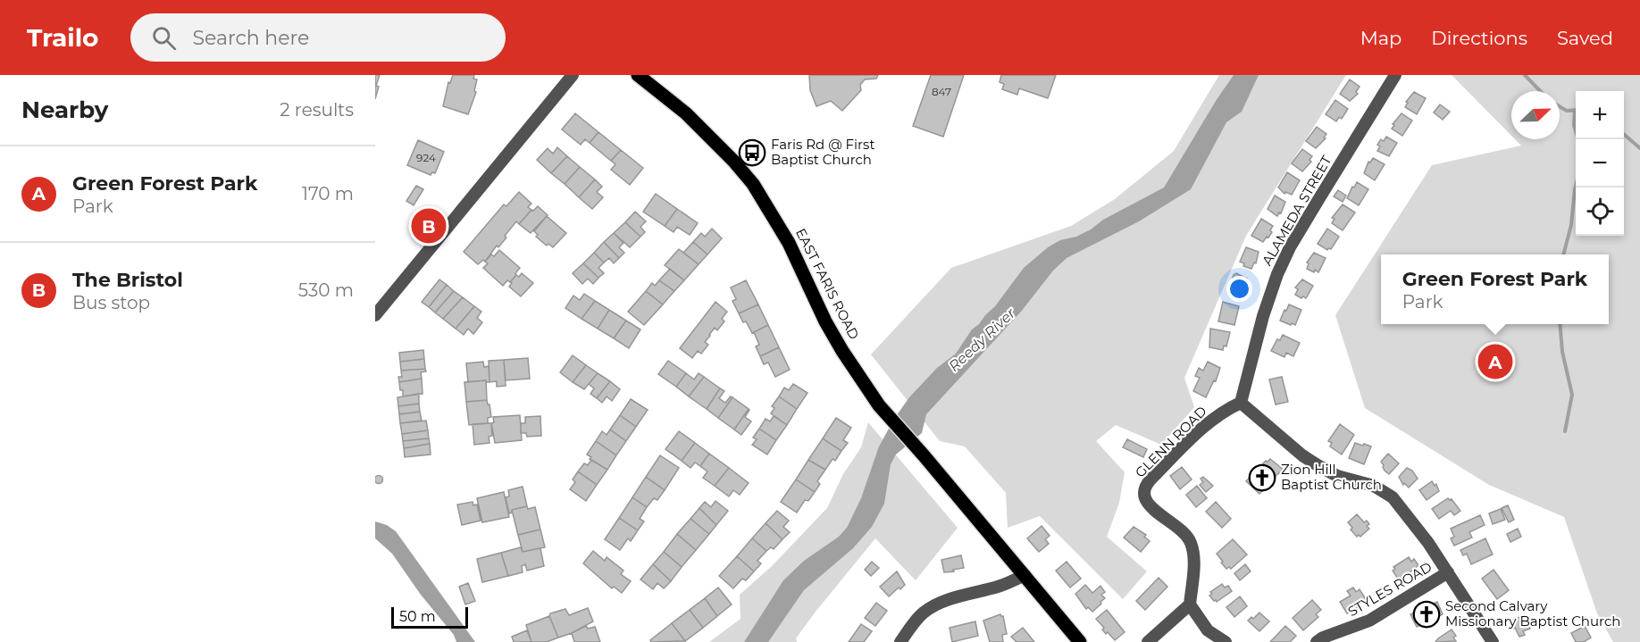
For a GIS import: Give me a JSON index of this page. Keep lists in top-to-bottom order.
{
  "streets": {
    "main road": ["EAST FARIS ROAD"],
    "street": ["ALAMEDA STREET", "GLENN ROAD", "STYLES ROAD"]
  },
  "crossings": [
    ["ALAMEDA STREET", "GLENN ROAD"]
  ],
  "water": ["Reedy River"],
  "places": {
    "bus stop": ["Faris Rd @ First Baptist Church"],
    "church": ["Zion Hill Baptist Church", "Second Calvary Missionary Baptist Church"]
  },
  "house_numbers": ["847", "924"],
  "scale_bar": "50 m",
  "north": "top right",
  "page": {
    "header": "Trailo",
    "search": "Search here",
    "nav": ["Map", "Directions", "Saved"],
    "heading": ["Nearby", "2 results"],
    "map_buttons": ["+", "−"],
    "list": [
      {
        "mark": "A",
        "name": "Green Forest Park",
        "note": "Park",
        "value": "170 m"
      },
      {
        "mark": "B",
        "name": "The Bristol",
        "note": "Bus stop",
        "value": "530 m"
      }
    ],
    "pins": ["B", "A"],
    "popup": ["Green Forest Park", "Park"],
    "scale": "50 m"
  }
}
